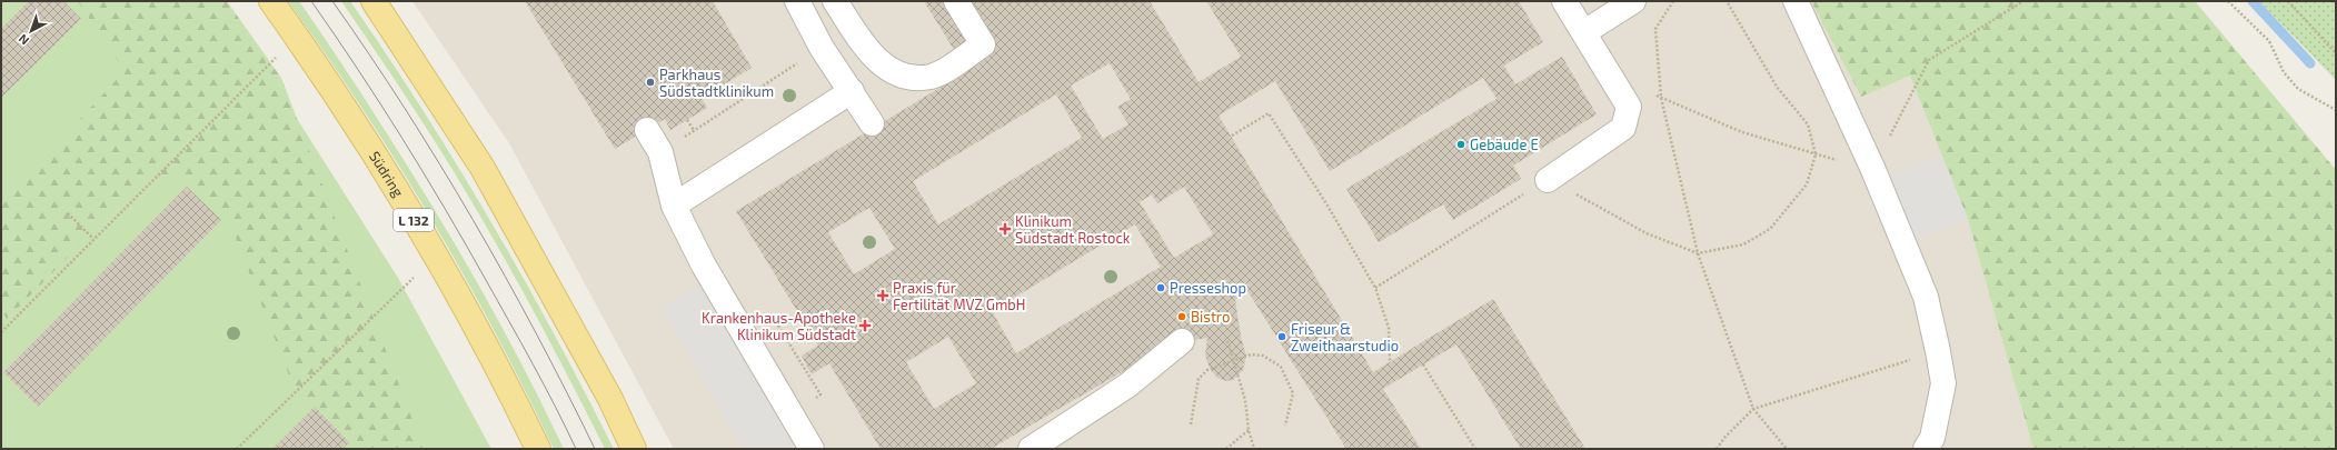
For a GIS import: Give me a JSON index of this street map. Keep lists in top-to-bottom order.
{
  "streets": {
    "main road": ["Südring", "L 132"]
  },
  "places": {
    "other": [
      "Parkhaus Südstadtklinikum",
      "Gebäude E",
      "Presseshop",
      "Bistro",
      "Friseur & Zweithaarstudio"
    ],
    "health": ["Klinikum Südstadt Rostock", "Praxis für Fertilität MVZ GmbH", "Krankenhaus-Apotheke Klinikum Südstadt"]
  },
  "north": "bottom left"
}
